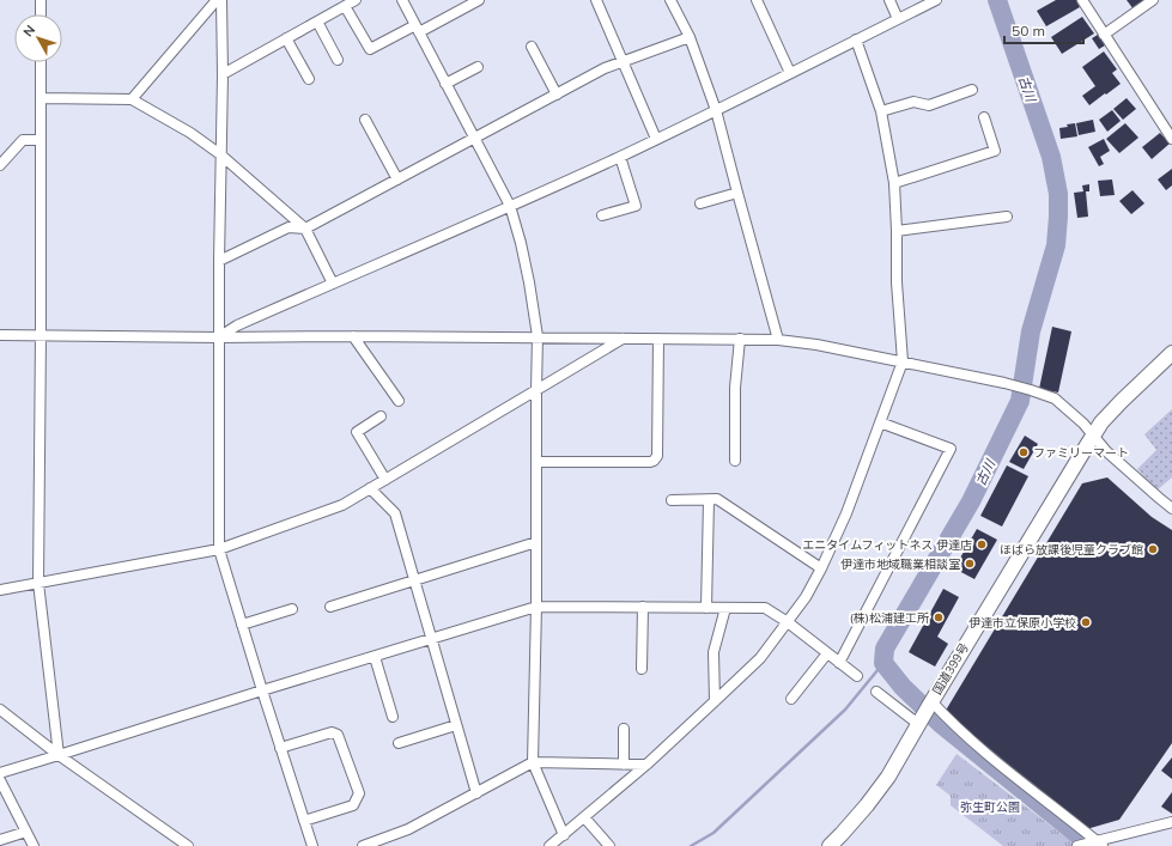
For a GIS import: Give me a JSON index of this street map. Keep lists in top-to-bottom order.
{
  "streets": {
    "highway": ["国道399号"]
  },
  "water": ["古川"],
  "parks": ["弥生町公園"],
  "places": [
    "ファミリーマート",
    "エニタイムフィットネス 伊達店",
    "ほばら放課後児童クラブ館",
    "伊達市地域職業相談室",
    "(株)松浦建工所",
    "伊達市立保原小学校"
  ],
  "scale_bar": "50 m",
  "north": "top left"
}
